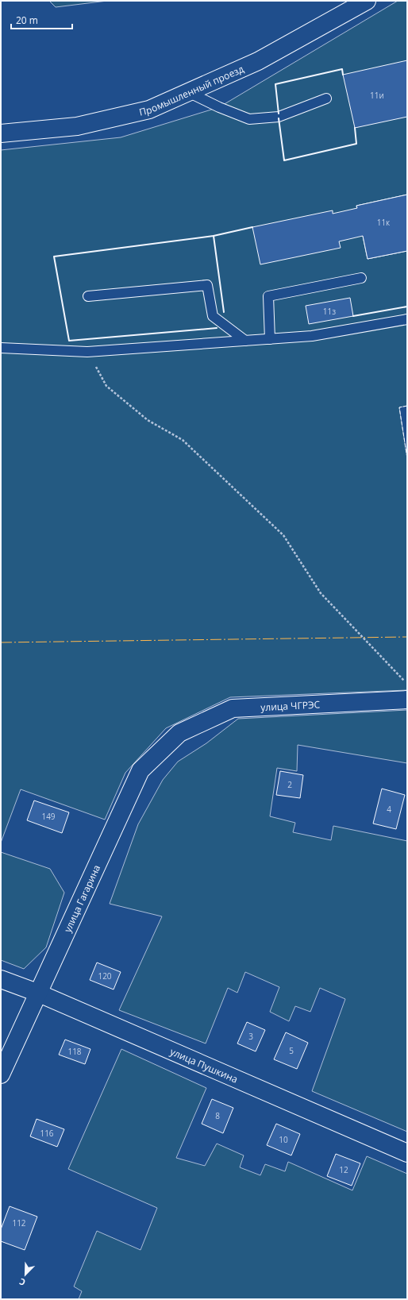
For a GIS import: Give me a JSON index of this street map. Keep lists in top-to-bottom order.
{
  "streets": {
    "street": [
      "Промышленный проезд",
      "улица ЧГРЭС",
      "улица Гагарина",
      "улица Пушкина"
    ]
  },
  "crossings": [
    ["улица ЧГРЭС", "улица Гагарина"],
    ["улица Гагарина", "улица Пушкина"]
  ],
  "house_numbers": [
    "11и",
    "11к",
    "11з",
    "2",
    "4",
    "149",
    "120",
    "3",
    "5",
    "118",
    "8",
    "116",
    "10",
    "12",
    "112"
  ],
  "scale_bar": "20 m",
  "north": "bottom left"
}
